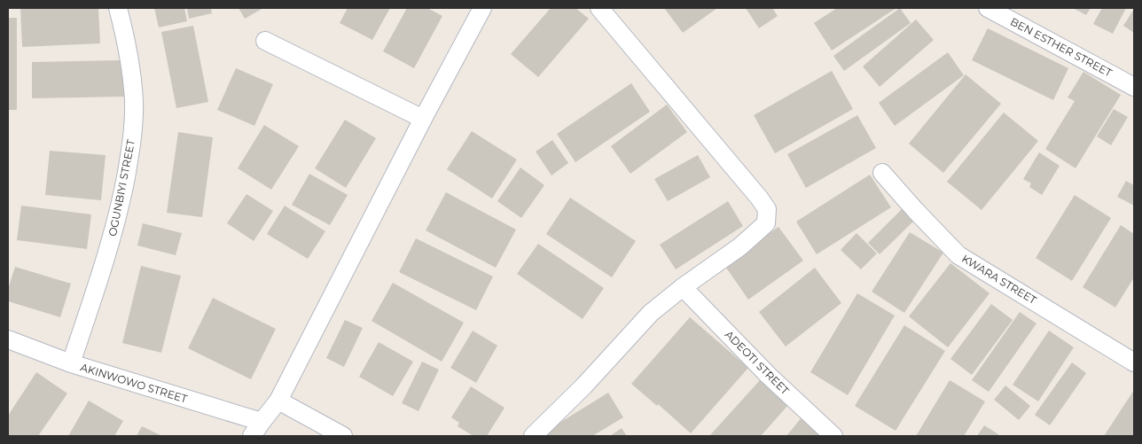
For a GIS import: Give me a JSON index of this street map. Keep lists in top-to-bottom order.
{
  "streets": {
    "street": [
      "BEN ESTHER STREET",
      "OGUNBIYI STREET",
      "KWARA STREET",
      "ADEOTI STREET",
      "AKINWOWO STREET"
    ]
  },
  "crossings": [
    ["OGUNBIYI STREET", "AKINWOWO STREET"]
  ]
}
